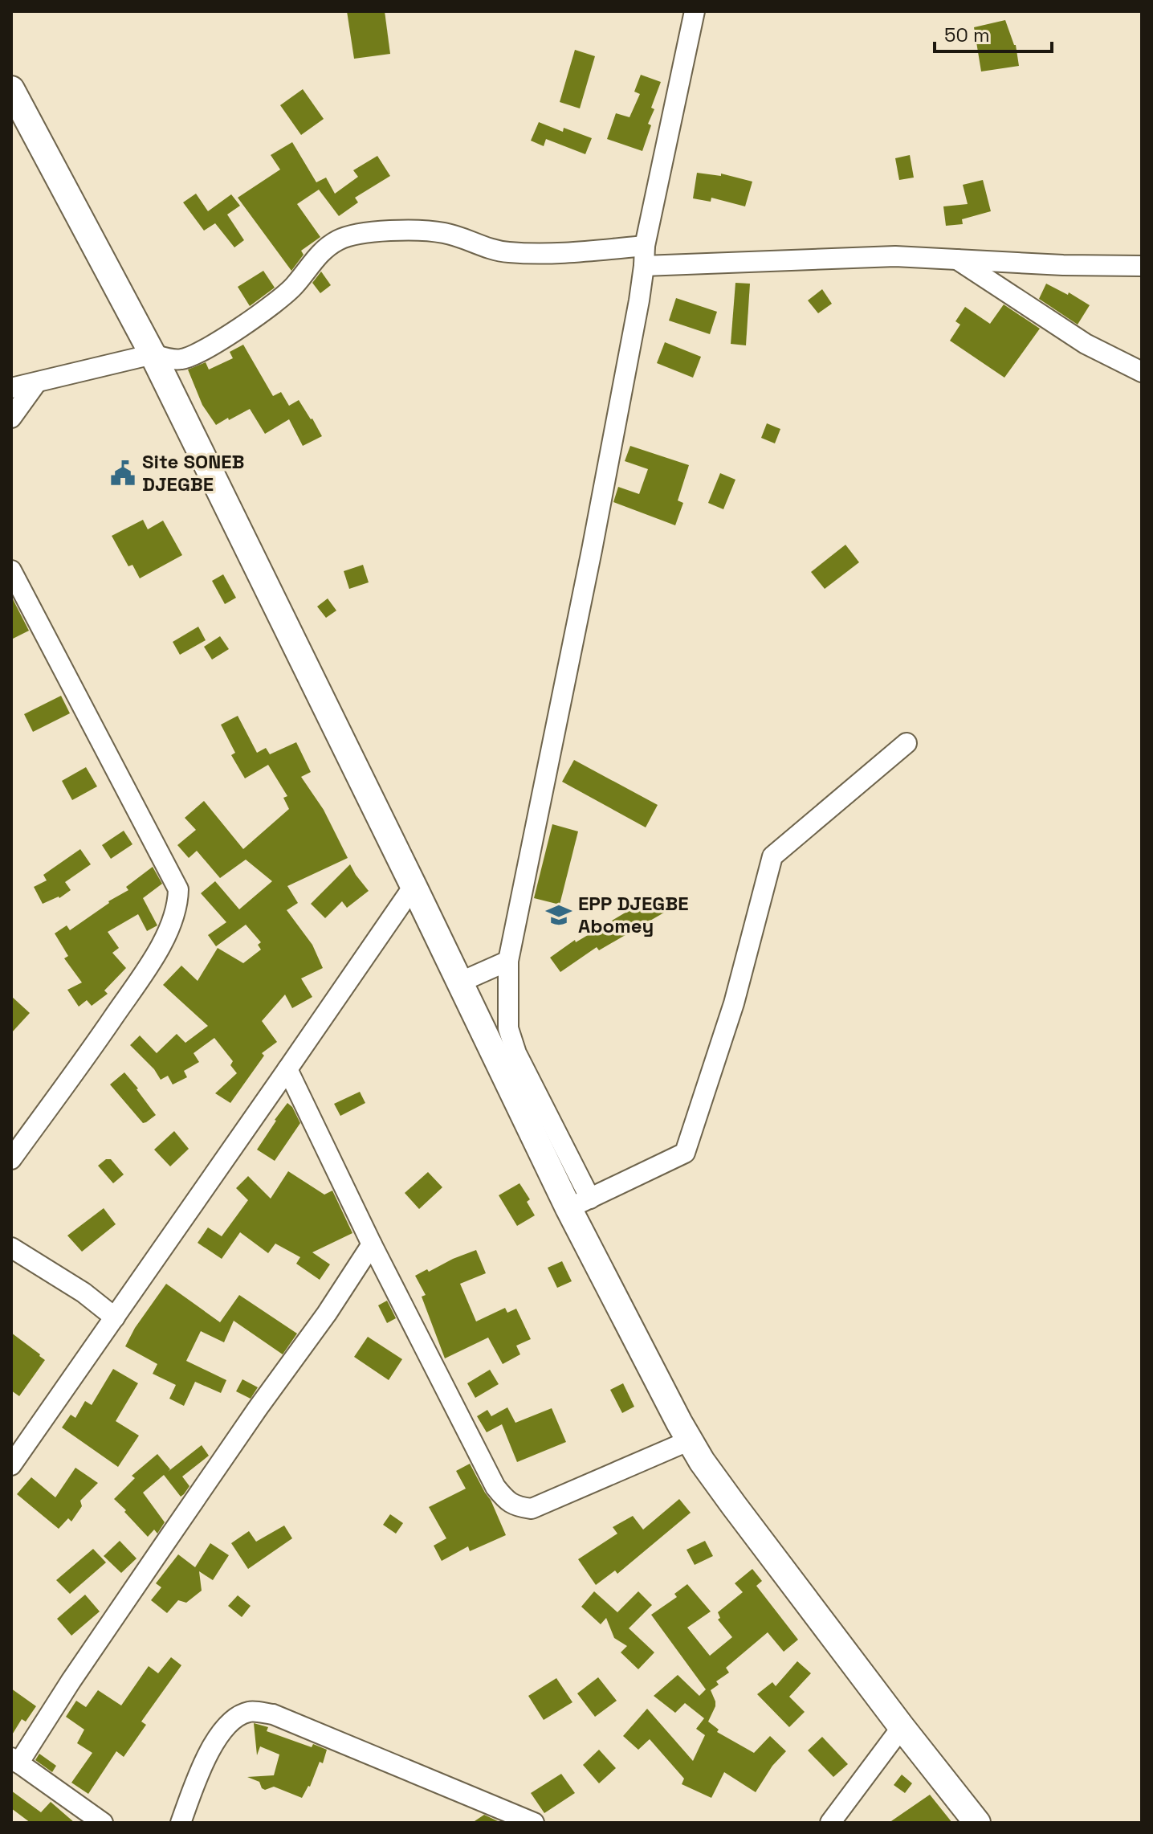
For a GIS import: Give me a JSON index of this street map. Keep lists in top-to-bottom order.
{
  "places": {
    "public building": ["Site SONEB DJEGBE"],
    "school or university": ["EPP DJEGBE Abomey"]
  },
  "scale_bar": "50 m"
}
